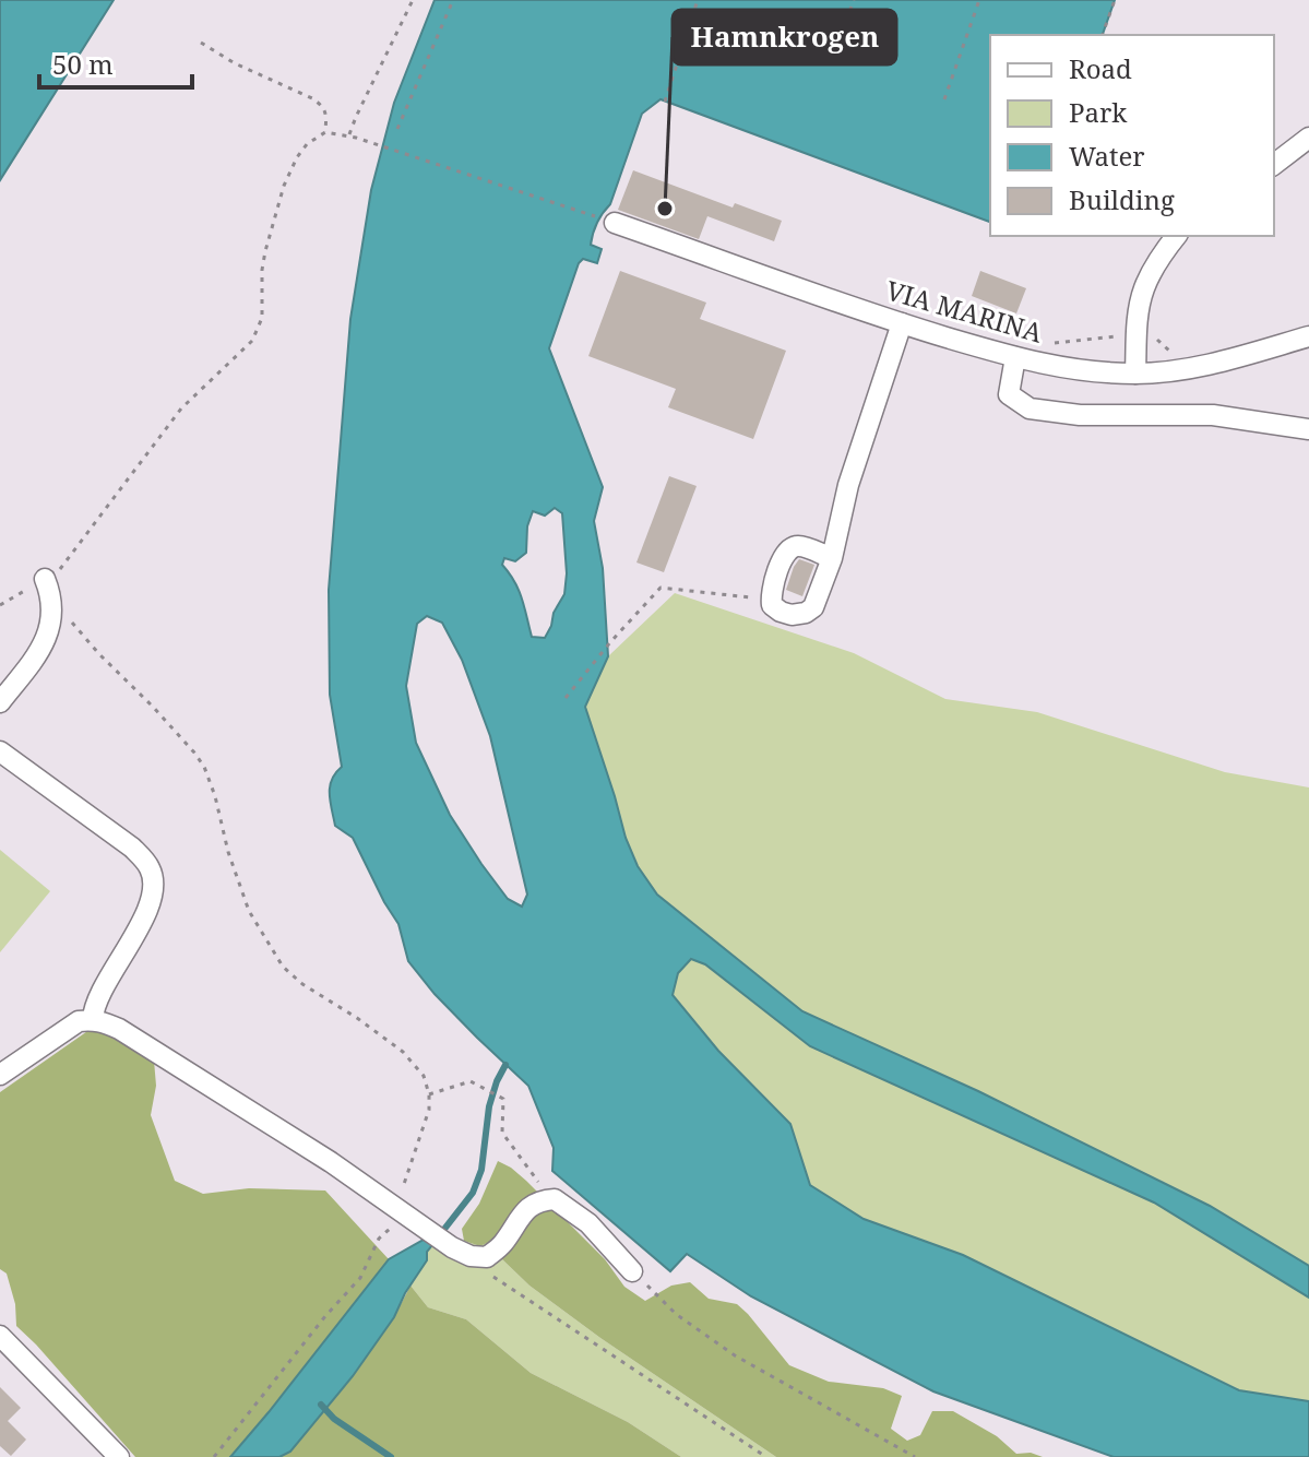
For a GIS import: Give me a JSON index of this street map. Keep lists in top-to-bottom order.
{
  "streets": {
    "street": ["VIA MARINA"]
  },
  "places": ["Hamnkrogen"],
  "legend": [
    "Road",
    "Park",
    "Water",
    "Building"
  ],
  "scale_bar": "50 m"
}
